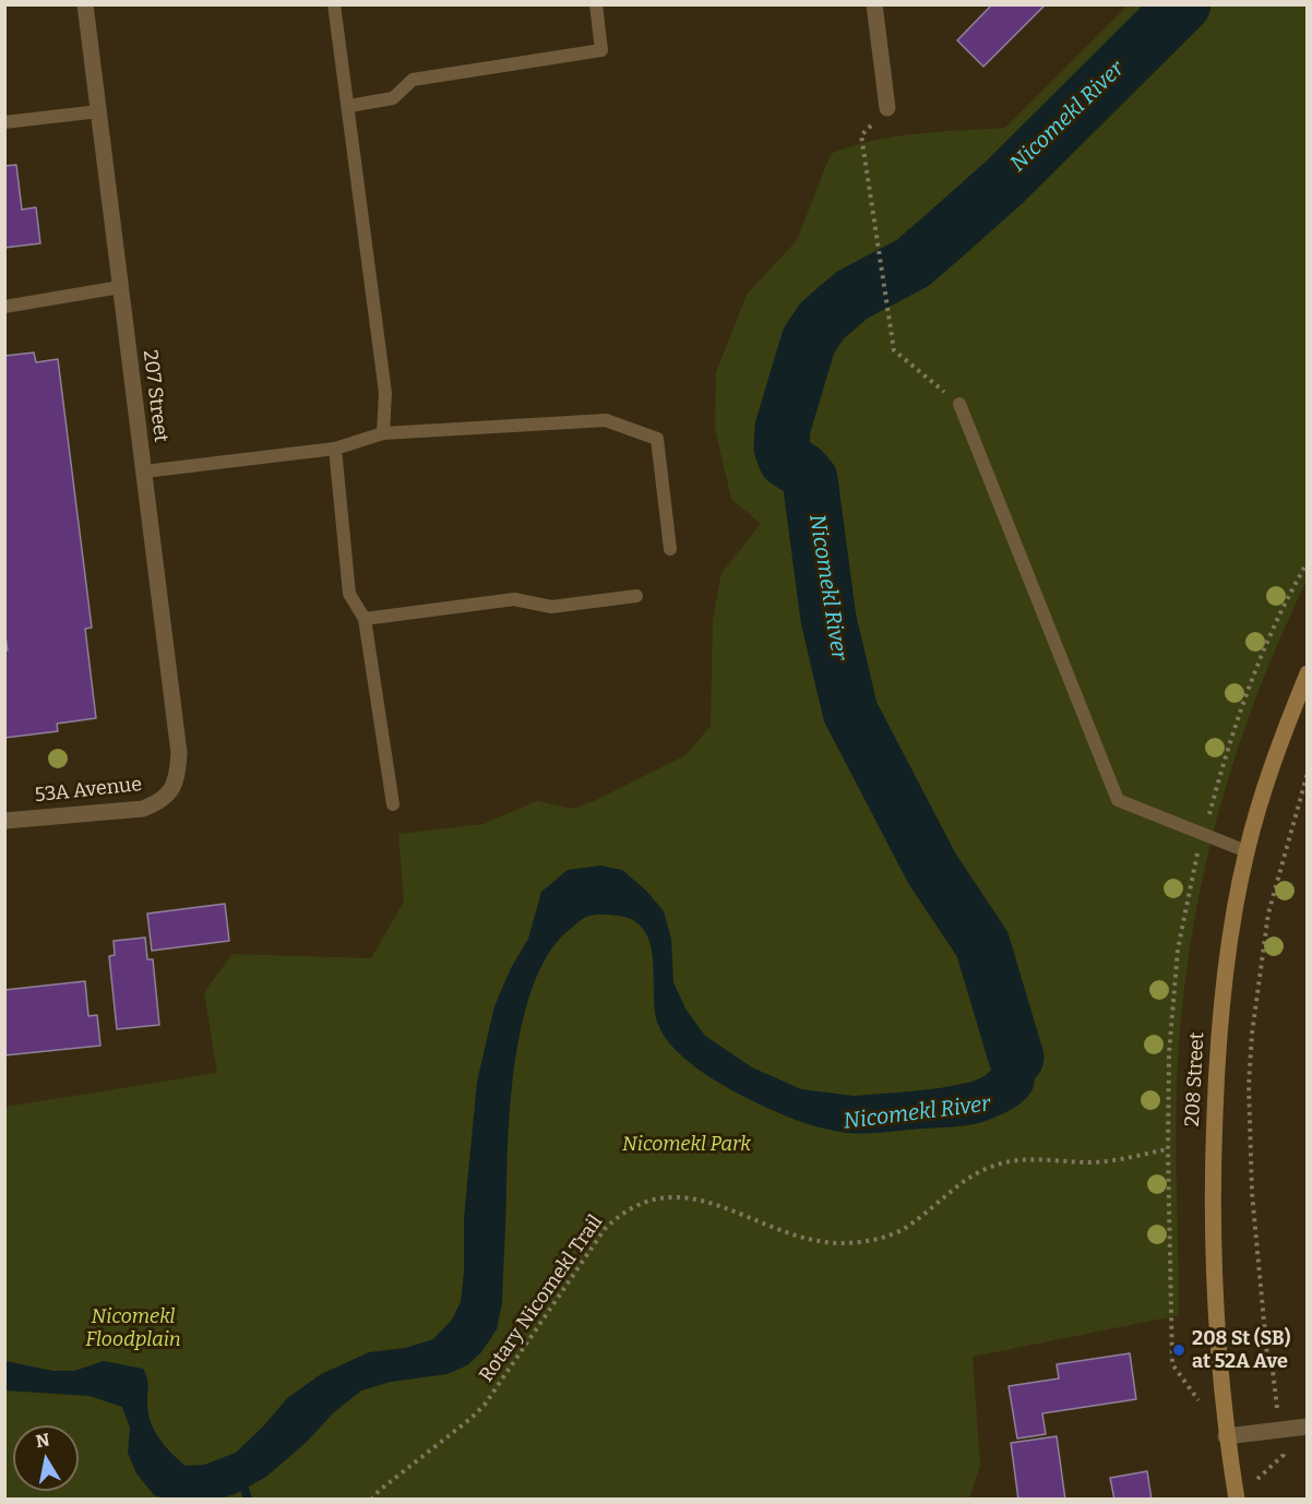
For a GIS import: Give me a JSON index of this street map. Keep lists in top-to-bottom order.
{
  "streets": {
    "main road": ["208 Street"],
    "street": ["207 Street", "53A Avenue"],
    "path": ["Rotary Nicomekl Trail"]
  },
  "crossings": [
    ["207 Street", "53A Avenue"]
  ],
  "water": ["Nicomekl River"],
  "parks": ["Nicomekl Park", "Nicomekl Floodplain"],
  "places": ["208 St (SB) at 52A Ave"],
  "north": "top"
}
